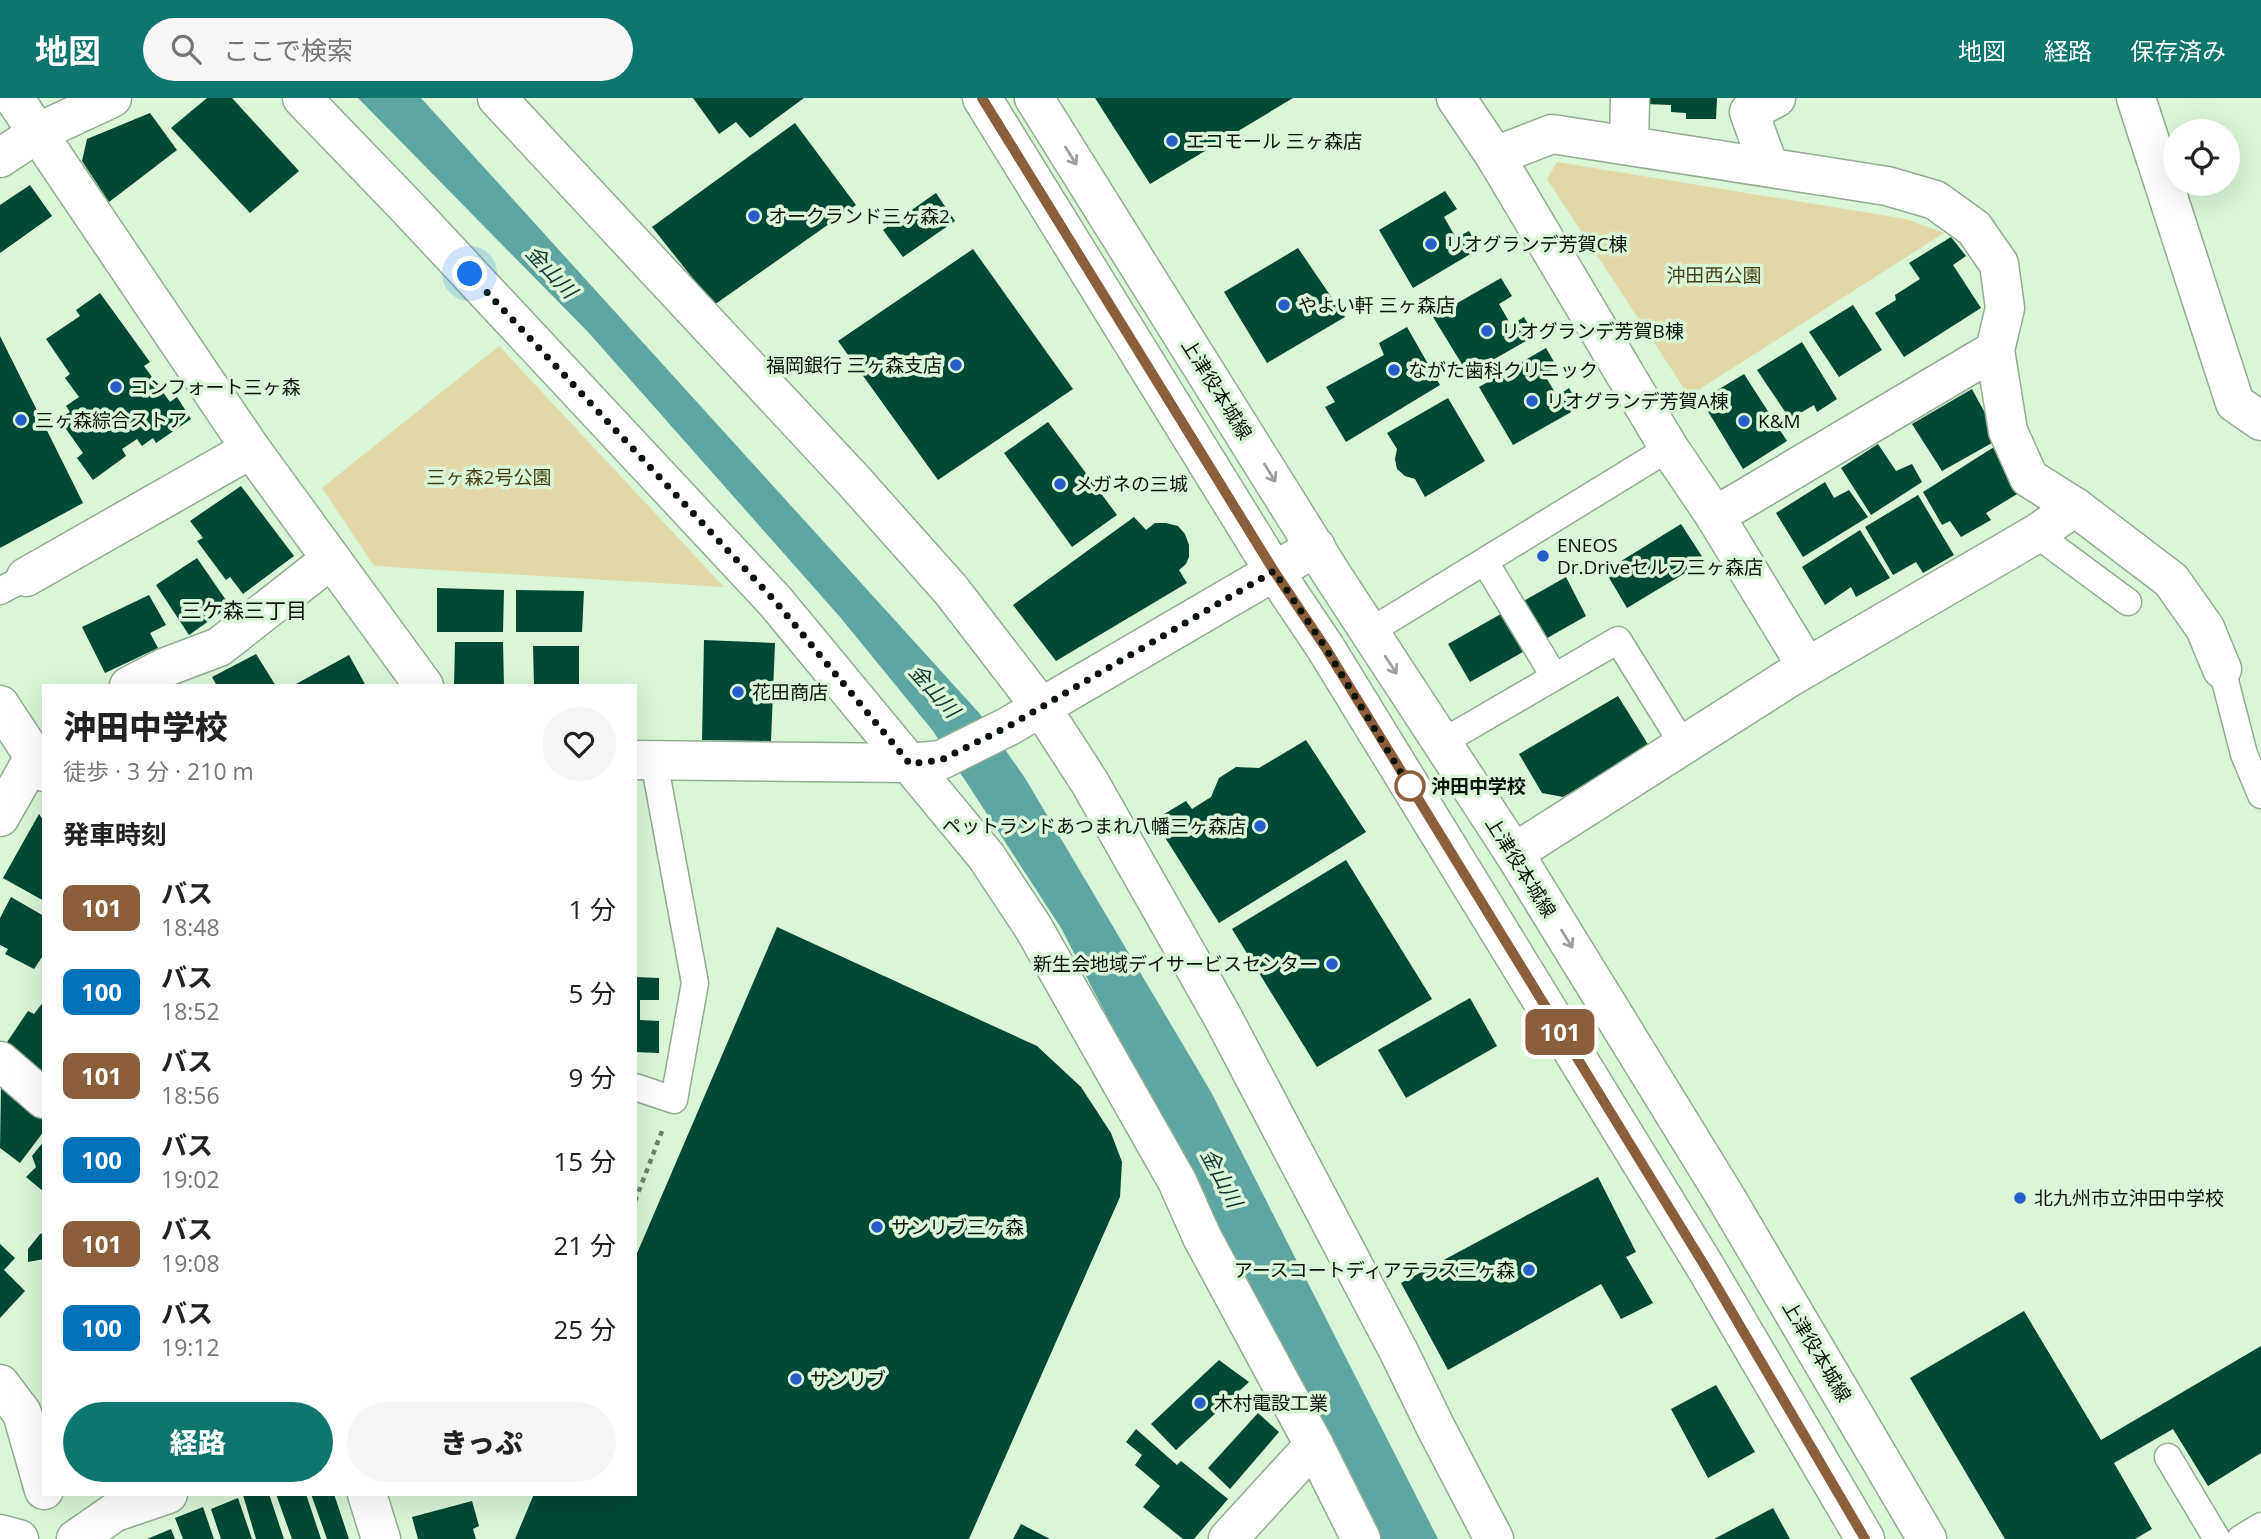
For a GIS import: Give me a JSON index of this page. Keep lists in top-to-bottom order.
{
  "streets": {
    "street": ["上津役本城線"]
  },
  "districts": ["三ケ森三丁目"],
  "water": ["金山川"],
  "parks": ["沖田西公園", "三ヶ森2号公園"],
  "places": [
    "エコモール 三ヶ森店",
    "オークランド三ヶ森2",
    "リオグランデ芳賀C棟",
    "やよい軒 三ヶ森店",
    "リオグランデ芳賀B棟",
    "福岡銀行 三ヶ森支店",
    "ながた歯科クリニック",
    "コンフォート三ヶ森",
    "リオグランデ芳賀A棟",
    "三ヶ森綜合ストア",
    "K&M",
    "メガネの三城",
    "ENEOS Dr.Driveセルフ三ヶ森店",
    "花田商店",
    "沖田中学校",
    "ペットランドあつまれ八幡三ヶ森店",
    "新生会地域デイサービスセンター",
    "北九州市立沖田中学校",
    "サンリブ三ヶ森",
    "アースコートディアテラス三ヶ森",
    "サンリブ",
    "木村電設工業"
  ],
  "lines": ["bus line 101"],
  "page": {
    "header": "地図",
    "search": "ここで検索",
    "nav": ["地図", "経路", "保存済み"],
    "on_map": "101",
    "heading": [
      ["沖田中学校", "徒歩 · 3 分 · 210 m"],
      "発車時刻"
    ],
    "list": [
      {
        "mark": "101",
        "name": "バス",
        "note": "18:48",
        "value": "1 分"
      },
      {
        "mark": "100",
        "name": "バス",
        "note": "18:52",
        "value": "5 分"
      },
      {
        "mark": "101",
        "name": "バス",
        "note": "18:56",
        "value": "9 分"
      },
      {
        "mark": "100",
        "name": "バス",
        "note": "19:02",
        "value": "15 分"
      },
      {
        "mark": "101",
        "name": "バス",
        "note": "19:08",
        "value": "21 分"
      },
      {
        "mark": "100",
        "name": "バス",
        "note": "19:12",
        "value": "25 分"
      }
    ],
    "buttons": ["経路", "きっぷ"]
  }
}
